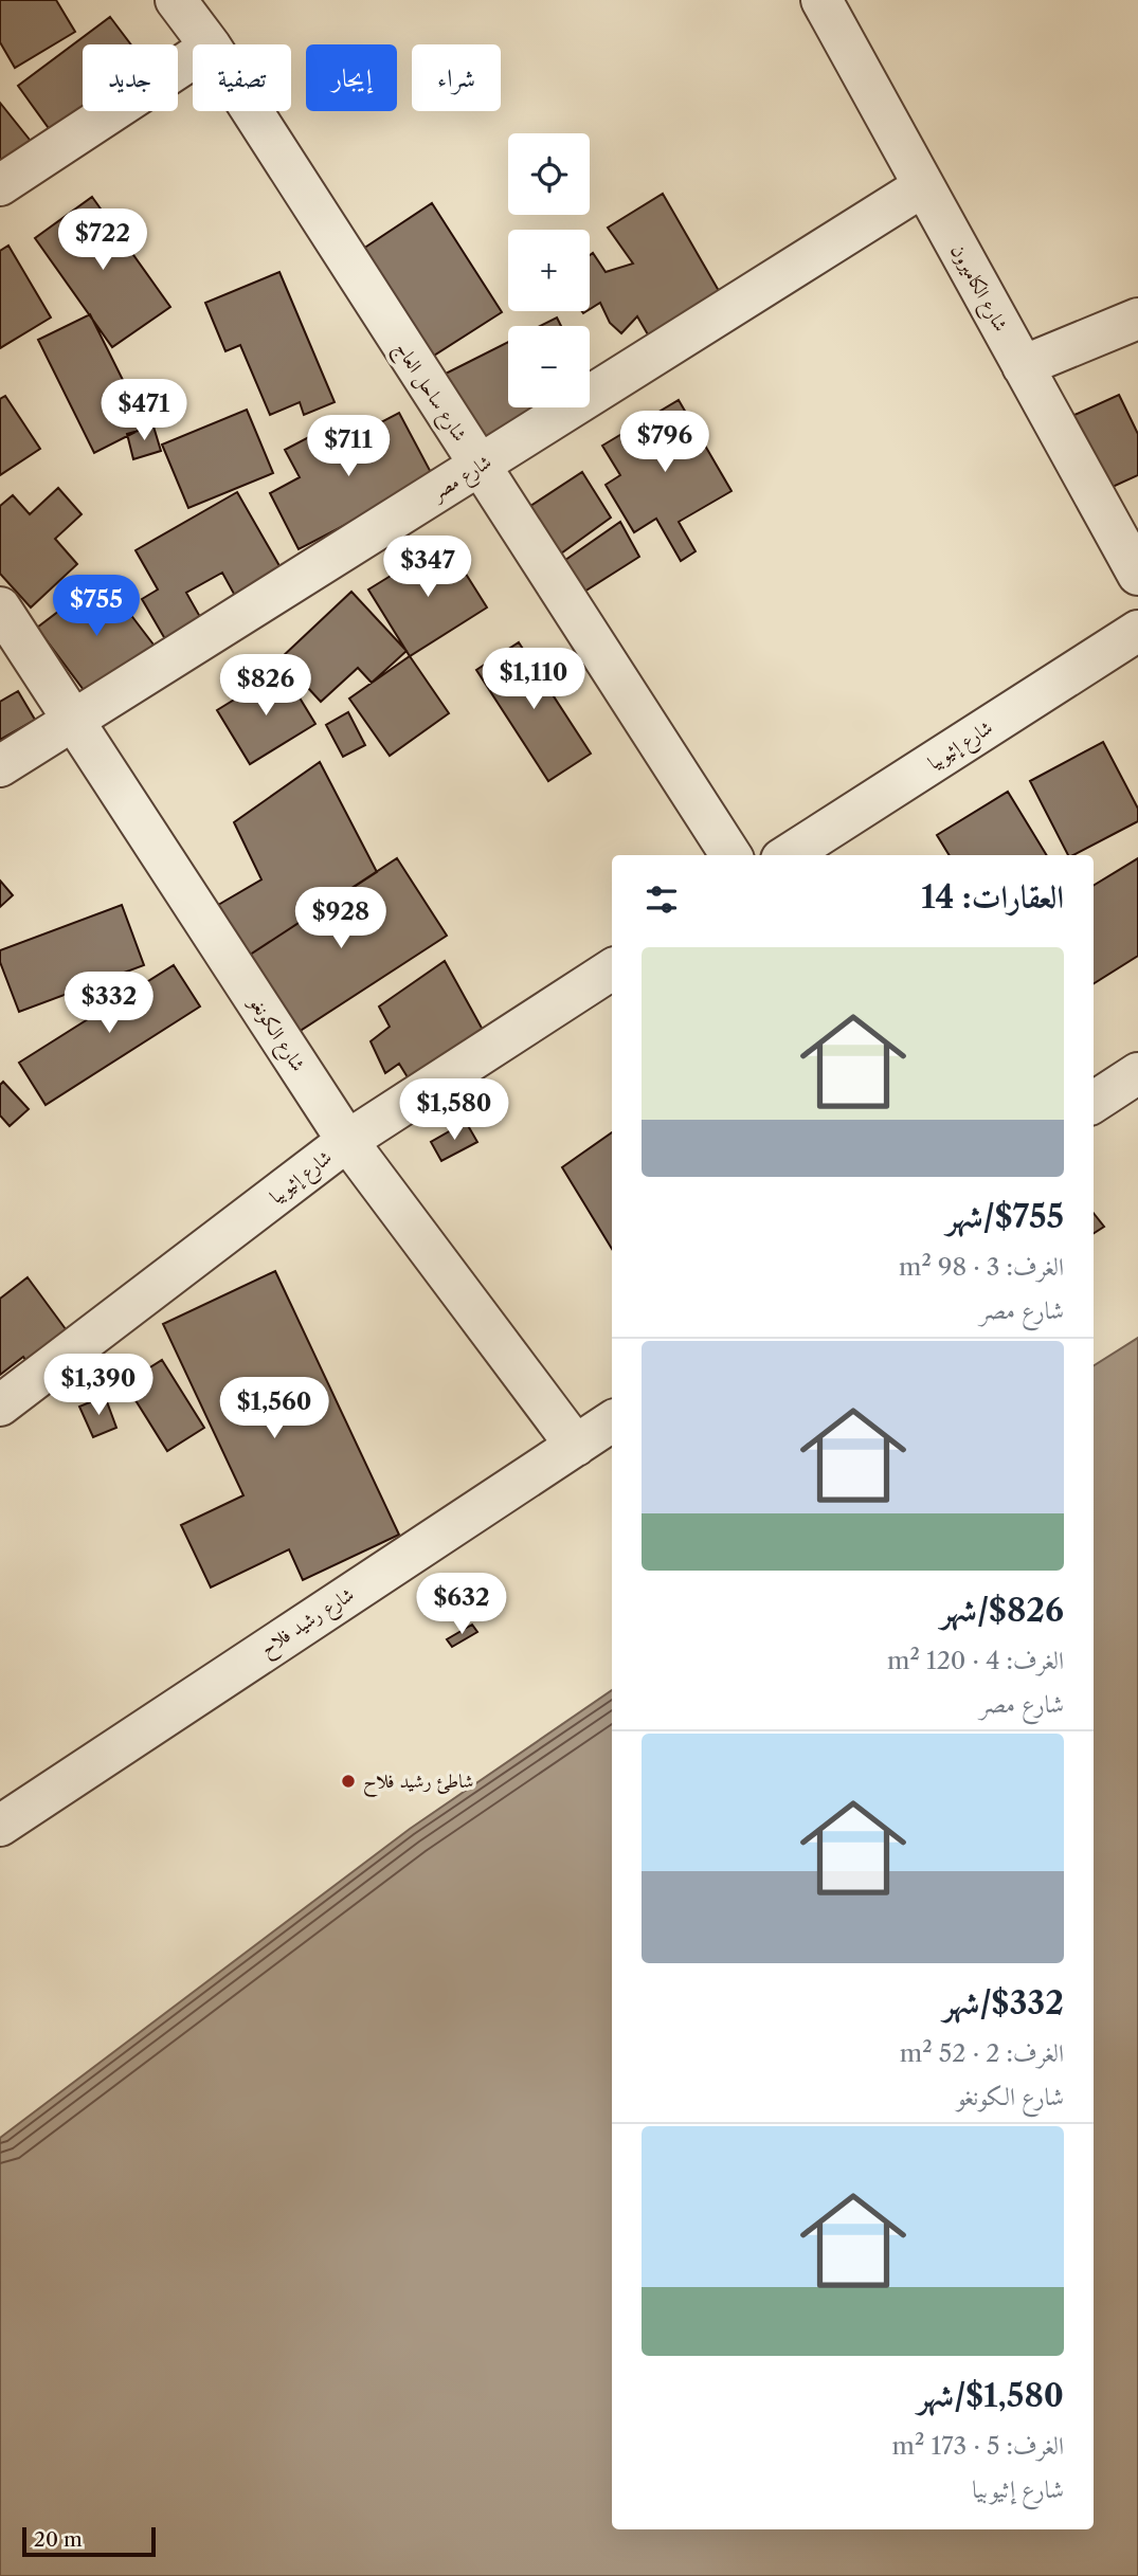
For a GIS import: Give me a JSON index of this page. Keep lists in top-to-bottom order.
{
  "streets": {
    "street": [
      "شارع الكاميرون",
      "شارع ساحل العاج",
      "شارع مصر",
      "شارع إثيوبيا",
      "شارع الكونغو",
      "شارع رشيد فلاح"
    ]
  },
  "crossings": [
    ["شارع الكاميرون", "شارع مصر"],
    ["شارع ساحل العاج", "شارع مصر"],
    ["شارع مصر", "شارع الكونغو"],
    ["شارع إثيوبيا", "شارع الكونغو"],
    ["شارع الكونغو", "شارع رشيد فلاح"]
  ],
  "places": ["شاطئ رشيد فلاح"],
  "scale_bar": "20 m",
  "page": {
    "chip": [
      "شراء",
      "إيجار",
      "تصفية",
      "جديد"
    ],
    "map_buttons": ["+", "−"],
    "price": [
      "$722",
      "$471",
      "$796",
      "$711",
      "$347",
      "$755",
      "$1,110",
      "$826",
      "$928",
      "$332",
      "$1,580",
      "$1,390",
      "$1,560",
      "$632"
    ],
    "heading": "العقارات: 14",
    "list": [
      {
        "name": "$755/شهر",
        "note": "الغرف: 3 · 98 m² · شارع مصر"
      },
      {
        "name": "$826/شهر",
        "note": "الغرف: 4 · 120 m² · شارع مصر"
      },
      {
        "name": "$332/شهر",
        "note": "الغرف: 2 · 52 m² · شارع الكونغو"
      },
      {
        "name": "$1,580/شهر",
        "note": "الغرف: 5 · 173 m² · شارع إثيوبيا"
      }
    ],
    "scale": "20 m"
  }
}
